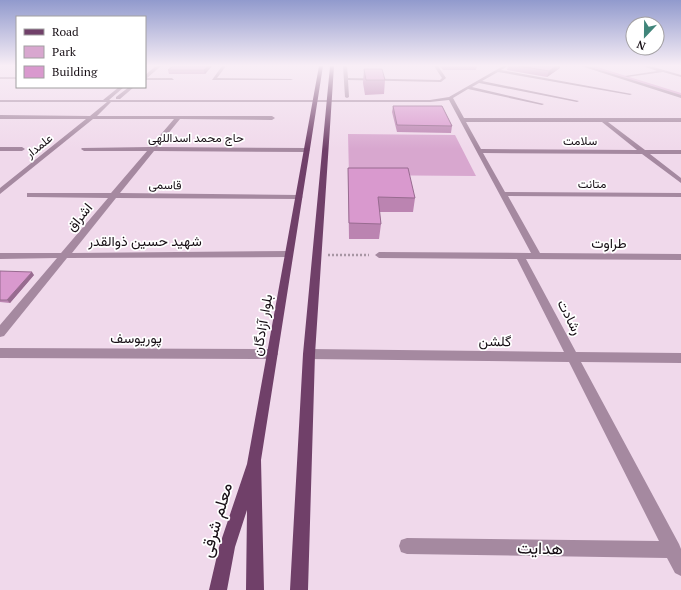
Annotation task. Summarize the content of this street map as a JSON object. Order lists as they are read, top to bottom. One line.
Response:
{"streets":{"main road":["بلوار آزادگان","معلم شرقی"],"street":["حاج محمد اسداللهی","سلامت","علمدار","متانت","قاسمی","اشراق","شهید حسین ذوالقدر","طراوت","رشادت","پوریوسف","گلشن","هدایت"]},"crossings":[["حاج محمد اسداللهی","اشراق"],["حاج محمد اسداللهی","بلوار آزادگان"],["قاسمی","اشراق"],["قاسمی","بلوار آزادگان"],["اشراق","شهید حسین ذوالقدر"],["شهید حسین ذوالقدر","بلوار آزادگان"],["رشادت","گلشن"],["رشادت","هدایت"],["بلوار آزادگان","پوریوسف"],["بلوار آزادگان","معلم شرقی"]],"legend":["Road","Park","Building"],"north":"bottom"}
